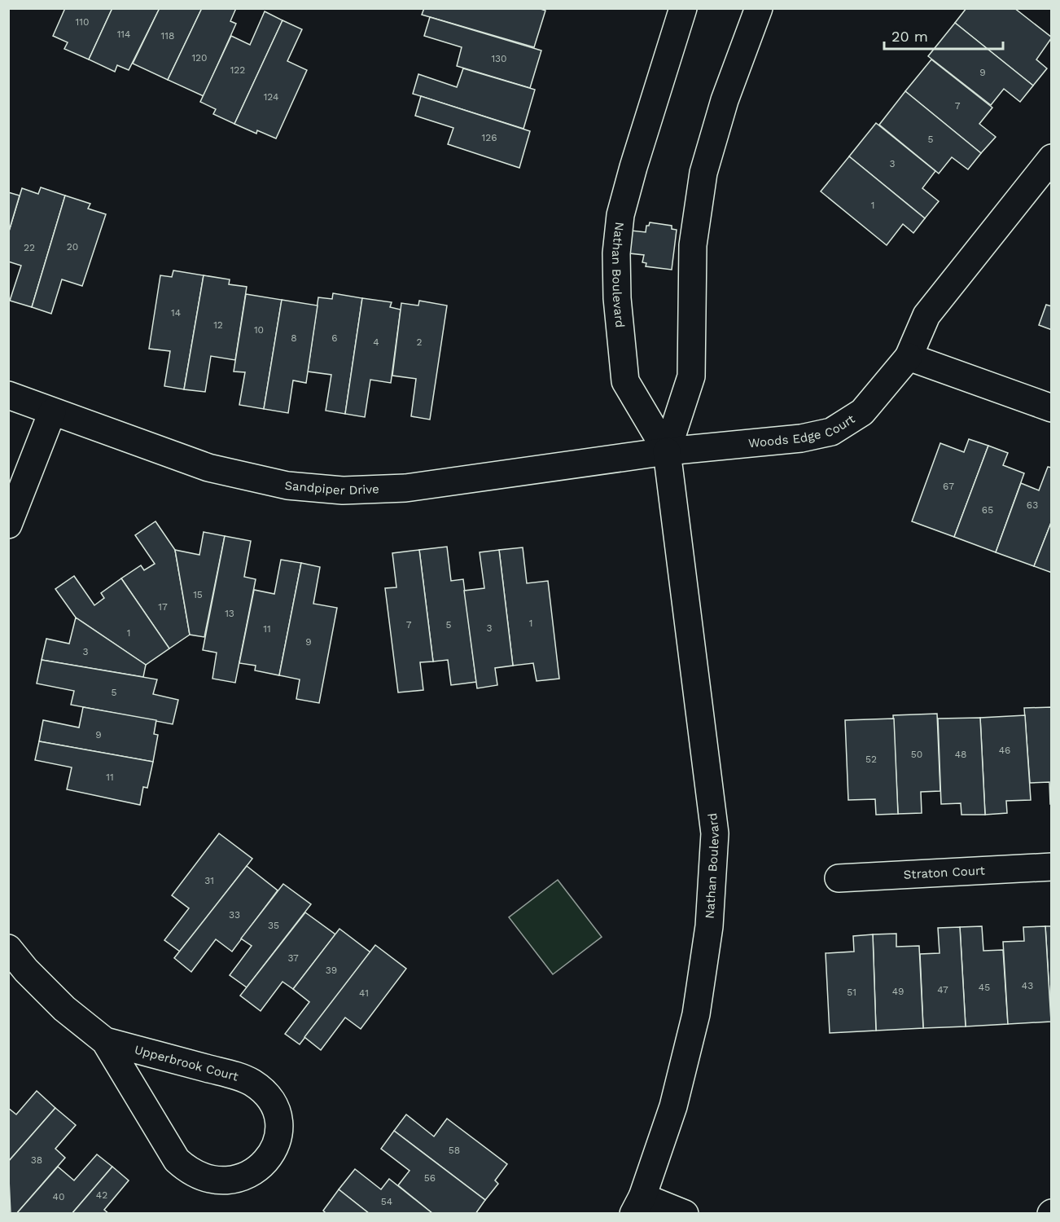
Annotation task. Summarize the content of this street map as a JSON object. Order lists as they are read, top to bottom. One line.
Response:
{"streets":{"street":["Nathan Boulevard","Woods Edge Court","Sandpiper Drive","Straton Court","Upperbrook Court"]},"crossings":[["Nathan Boulevard","Woods Edge Court"],["Nathan Boulevard","Sandpiper Drive"],["Woods Edge Court","Sandpiper Drive"]],"house_numbers":["110","114","118","120","130","122","9","124","7","126","5","3","1","20","22","14","12","10","8","6","4","2","67","63","65","15","17","13","1","7","5","3","11","1","9","3","5","9","46","50","48","52","11","31","33","35","37","39","43","45","47","49","51","41","58","38","56","42","40","54"],"scale_bar":"20 m"}
